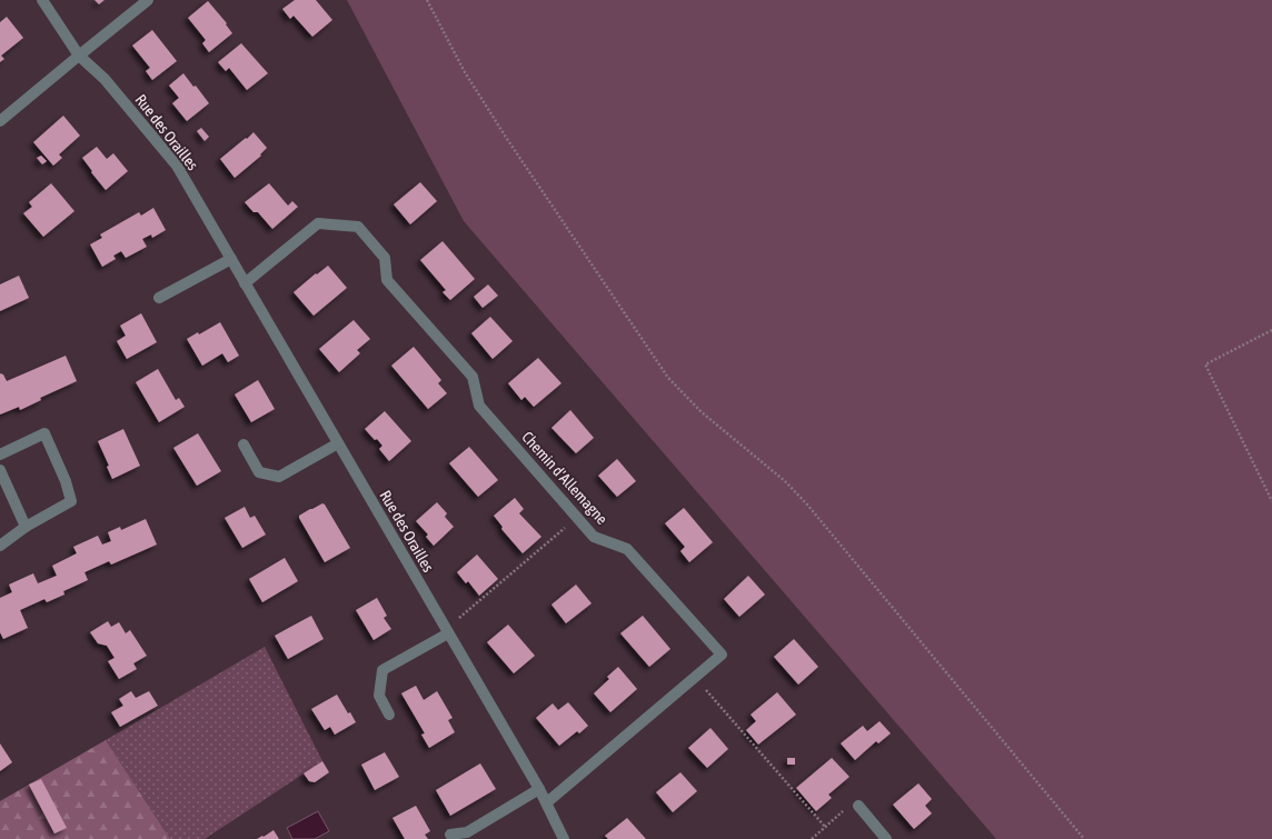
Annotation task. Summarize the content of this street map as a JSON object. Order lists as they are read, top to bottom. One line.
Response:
{"streets":{"street":["Rue des Orailles","Chemin d'Allemagne"]},"crossings":[["Rue des Orailles","Chemin d'Allemagne"]]}
